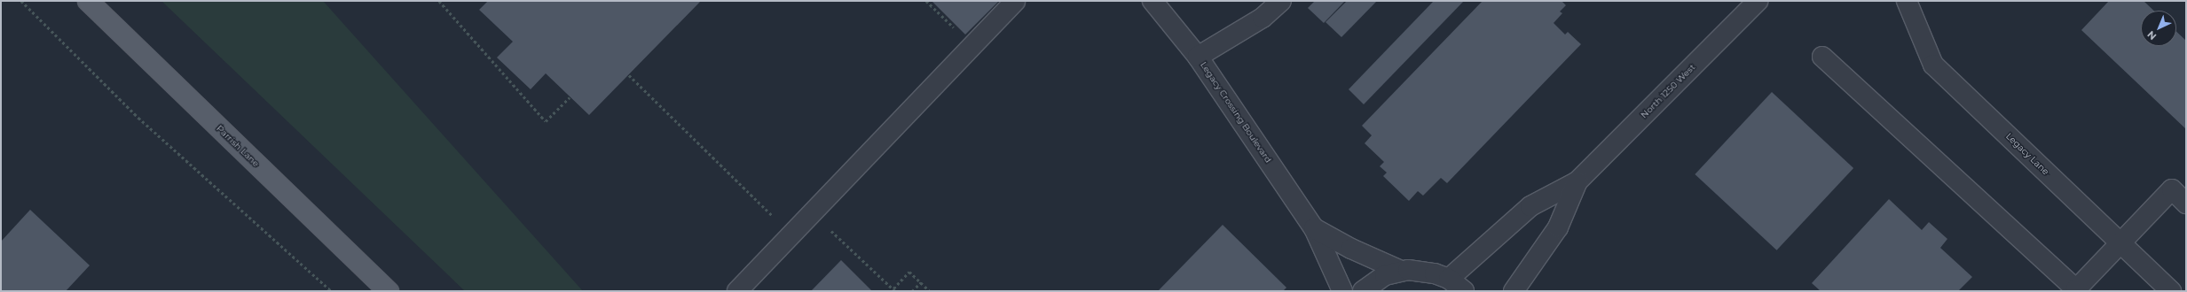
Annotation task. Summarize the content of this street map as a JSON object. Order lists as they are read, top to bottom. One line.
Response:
{"streets":{"main road":["Parrish Lane"],"street":["North 1250 West","Legacy Crossing Boulevard","Legacy Lane"]},"north":"bottom left"}
